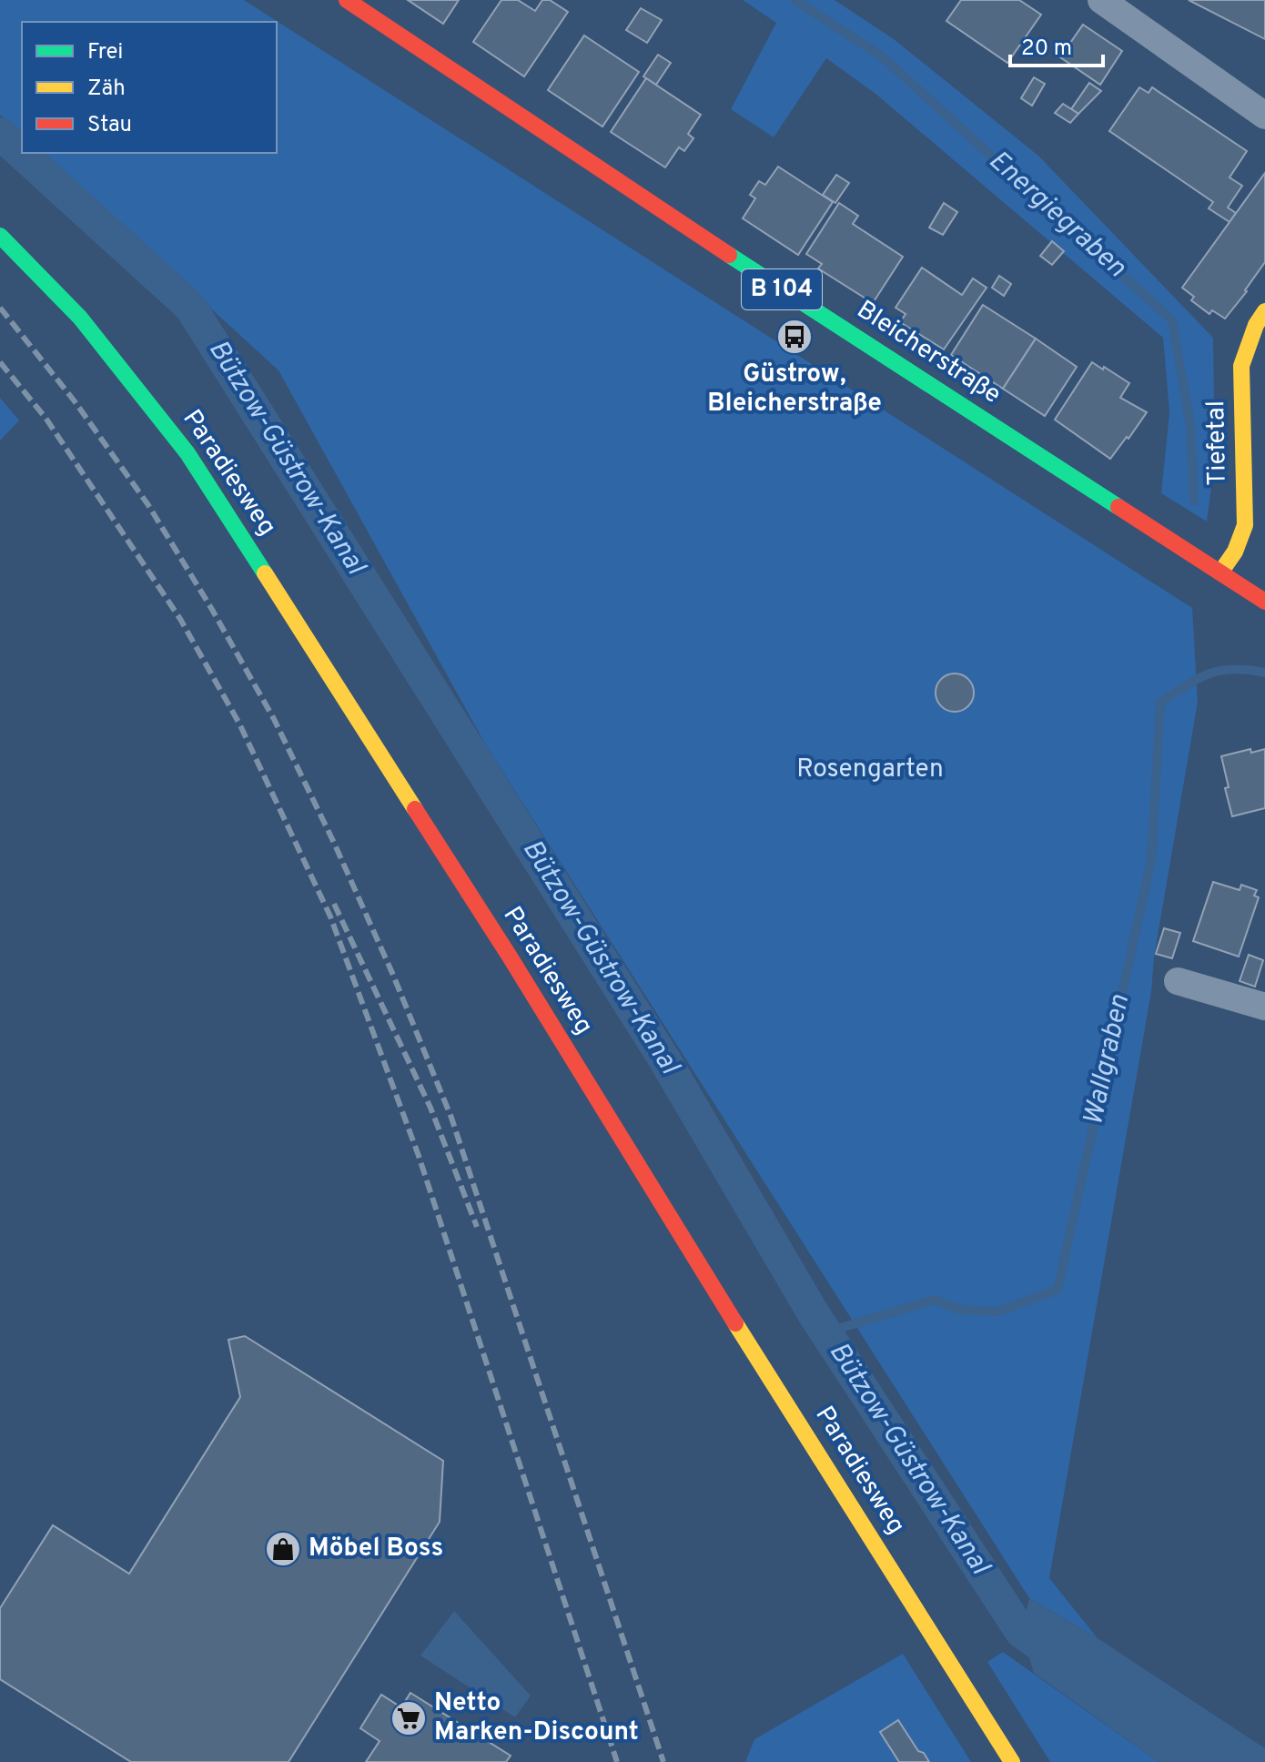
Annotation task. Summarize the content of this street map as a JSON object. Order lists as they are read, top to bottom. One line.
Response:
{"streets":{"street":["B 104","Bleicherstraße","Tiefetal","Paradiesweg"]},"crossings":[["Bleicherstraße","Tiefetal"]],"water":["Energiegraben","Bützow-Güstrow-Kanal","Wallgraben"],"parks":["Rosengarten"],"places":{"bus stop":["Güstrow, Bleicherstraße"],"shop":["Möbel Boss"],"supermarket":["Netto Marken-Discount"]},"legend":["Frei","Zäh","Stau"],"scale_bar":"20 m"}
